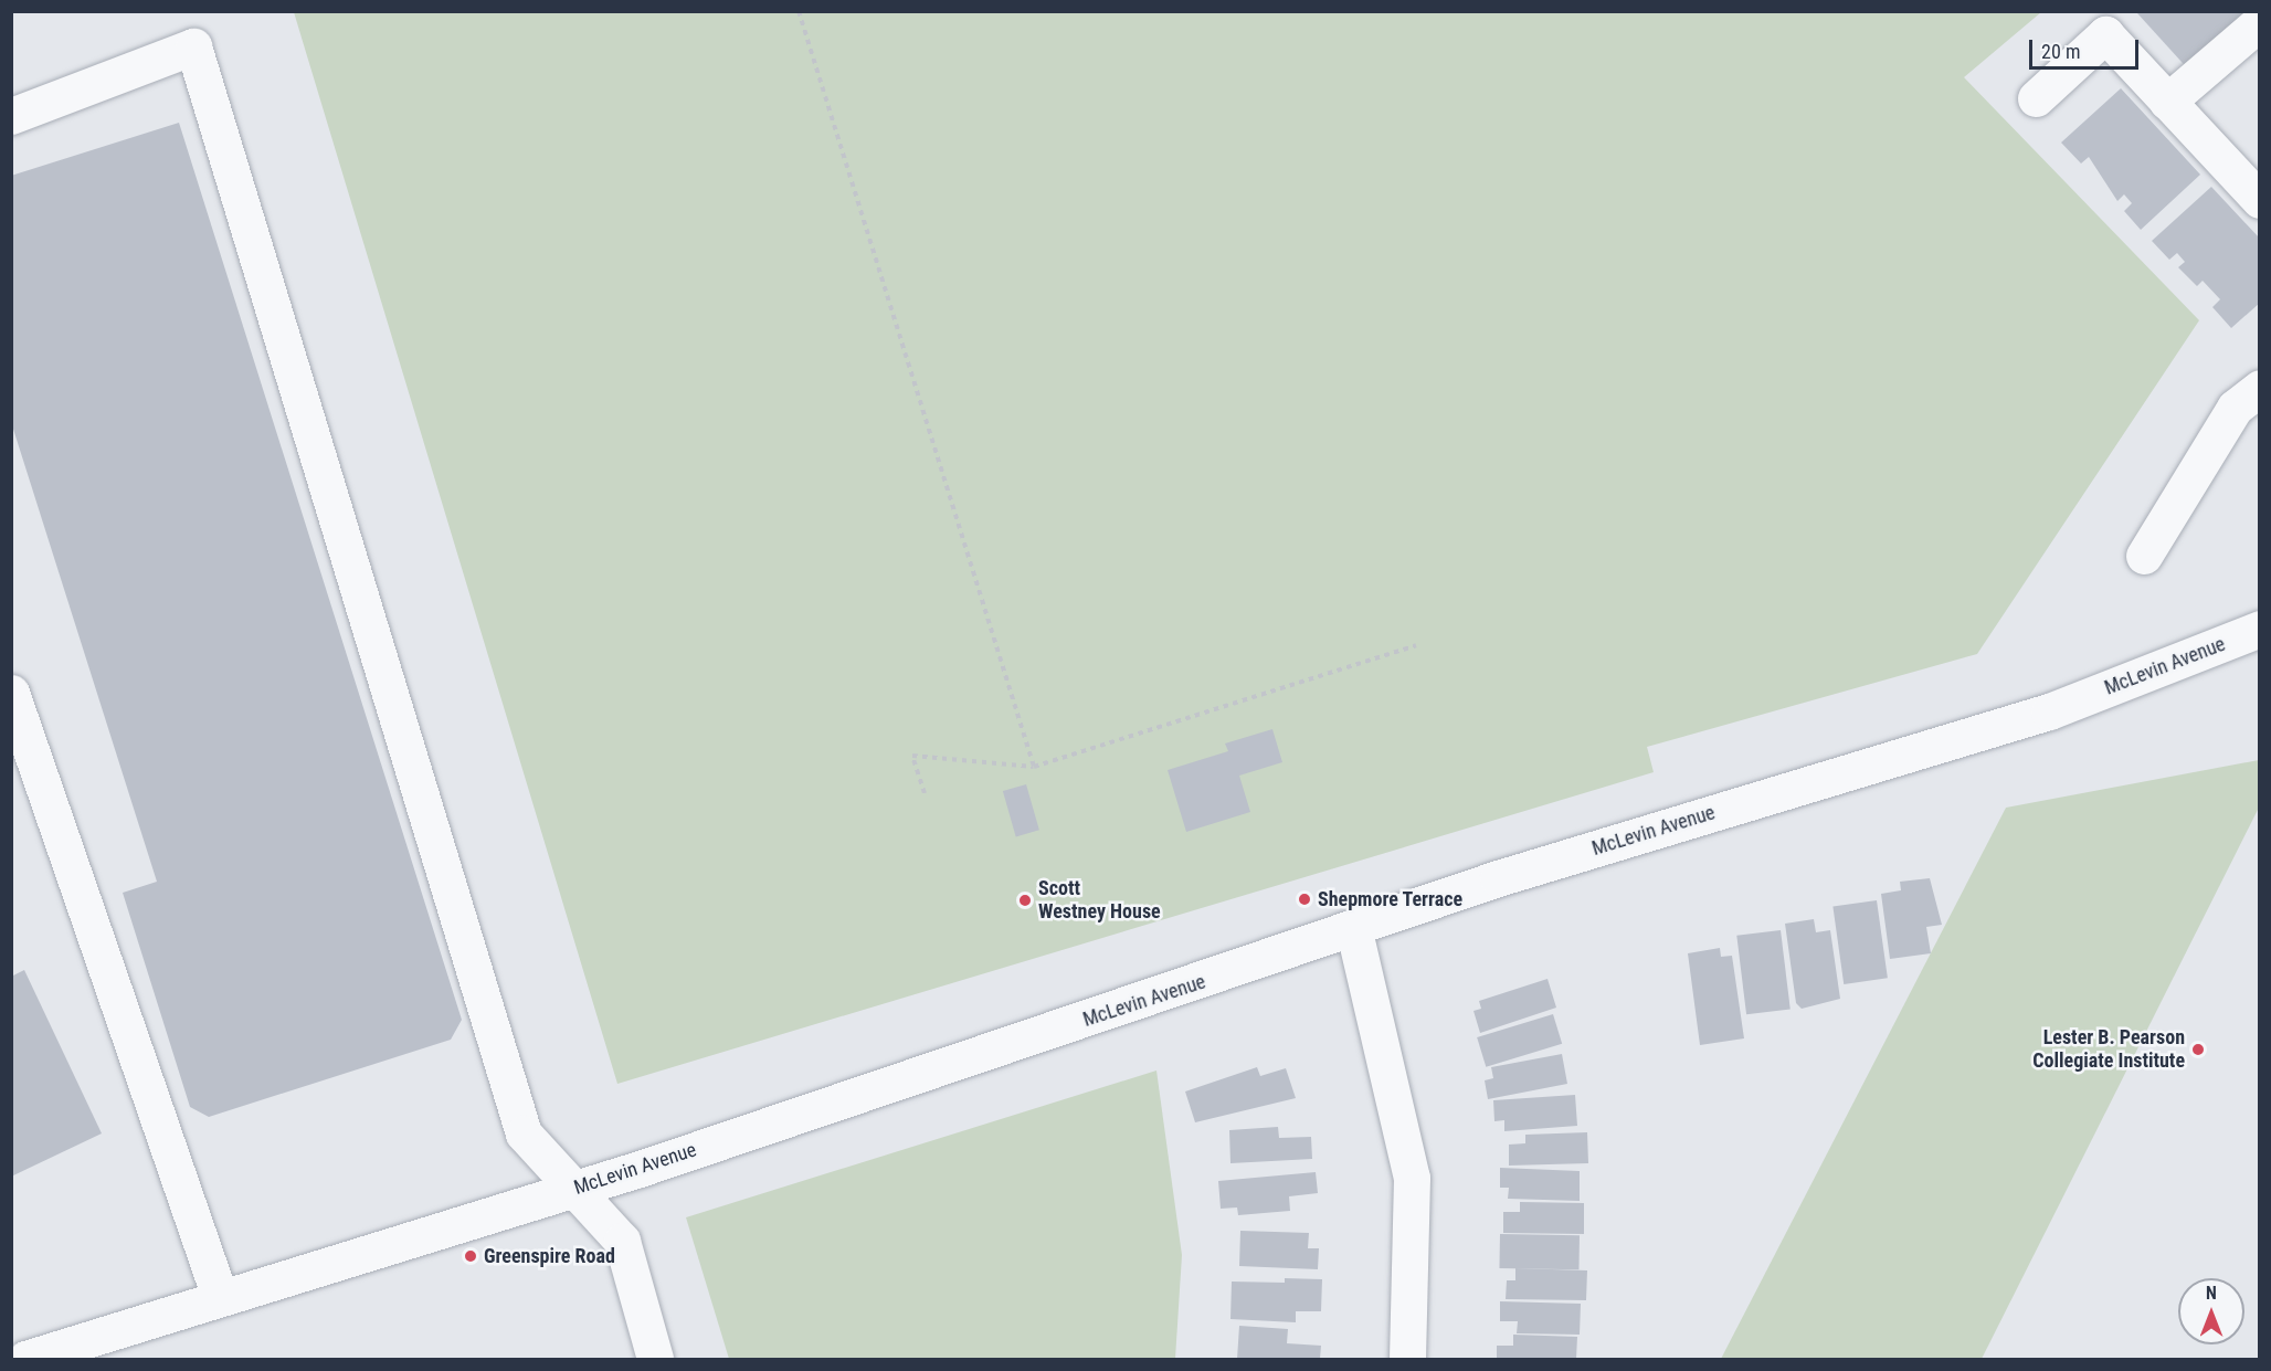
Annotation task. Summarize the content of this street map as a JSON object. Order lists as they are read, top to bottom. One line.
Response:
{"streets":{"street":["McLevin Avenue"]},"places":["Shepmore Terrace","Scott Westney House","Lester B. Pearson Collegiate Institute","Greenspire Road"],"scale_bar":"20 m","north":"top"}
